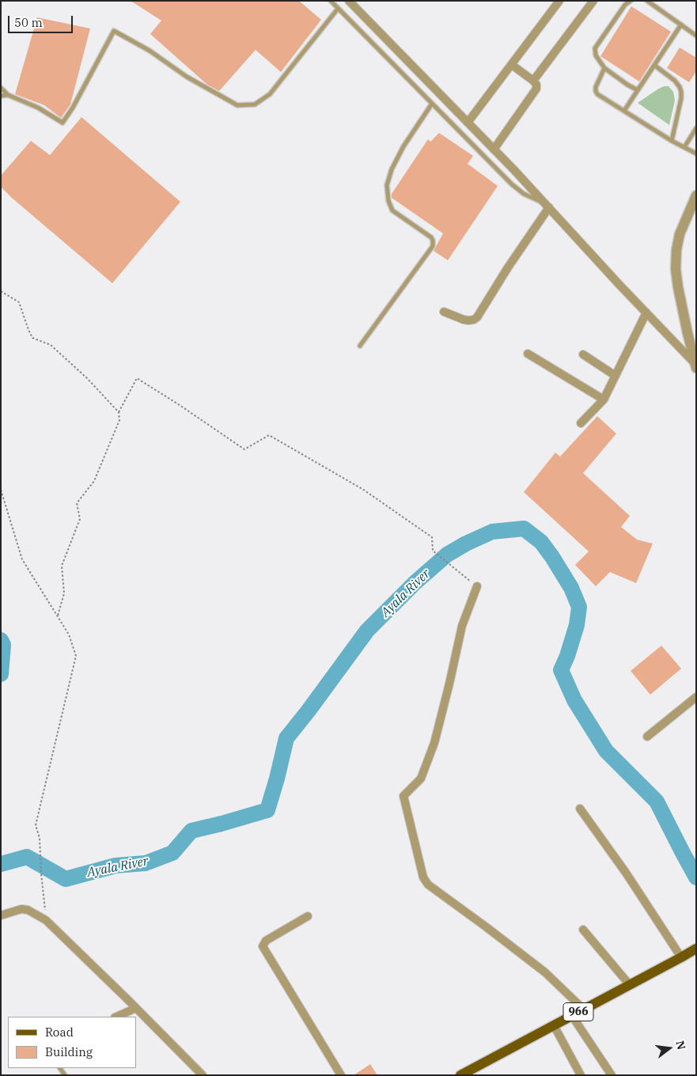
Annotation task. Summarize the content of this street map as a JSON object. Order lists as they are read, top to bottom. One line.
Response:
{"streets":{"main road":["966"]},"water":["Ayala River"],"legend":["Road","Building"],"scale_bar":"50 m","north":"right"}
